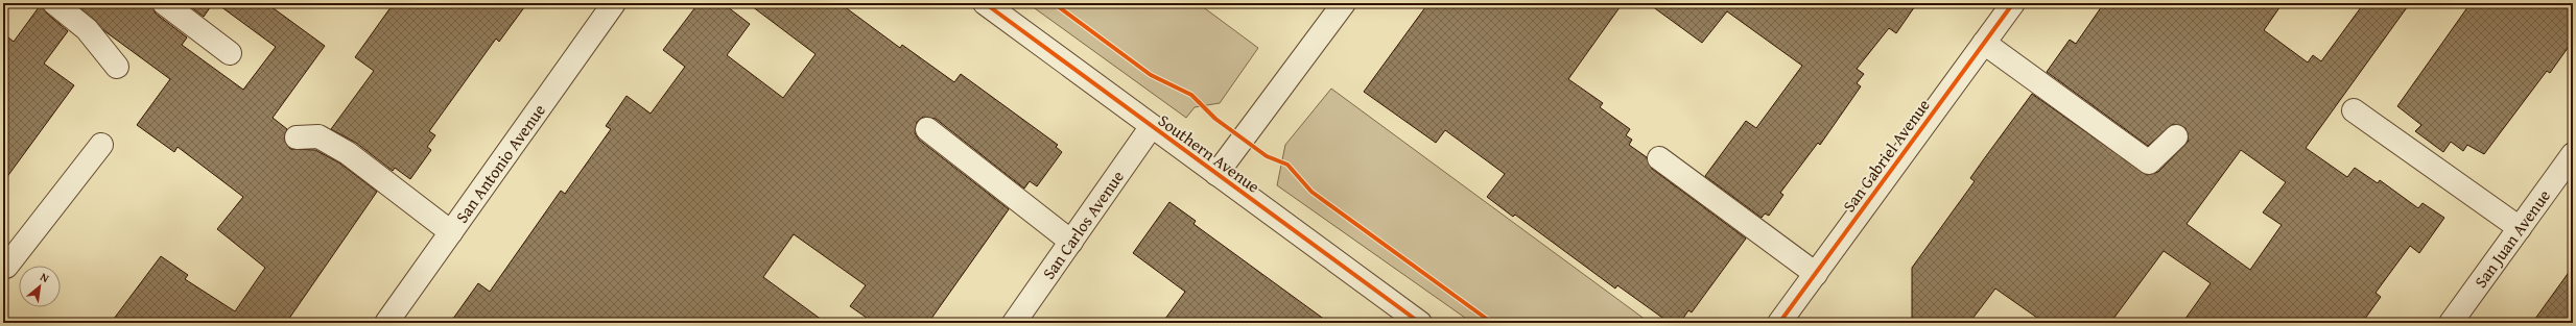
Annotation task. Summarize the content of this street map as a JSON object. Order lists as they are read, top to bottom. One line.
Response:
{"streets":{"street":["Southern Avenue","San Gabriel Avenue","San Antonio Avenue","San Carlos Avenue","San Juan Avenue"]},"crossings":[["Southern Avenue","San Carlos Avenue"]],"north":"top right"}
